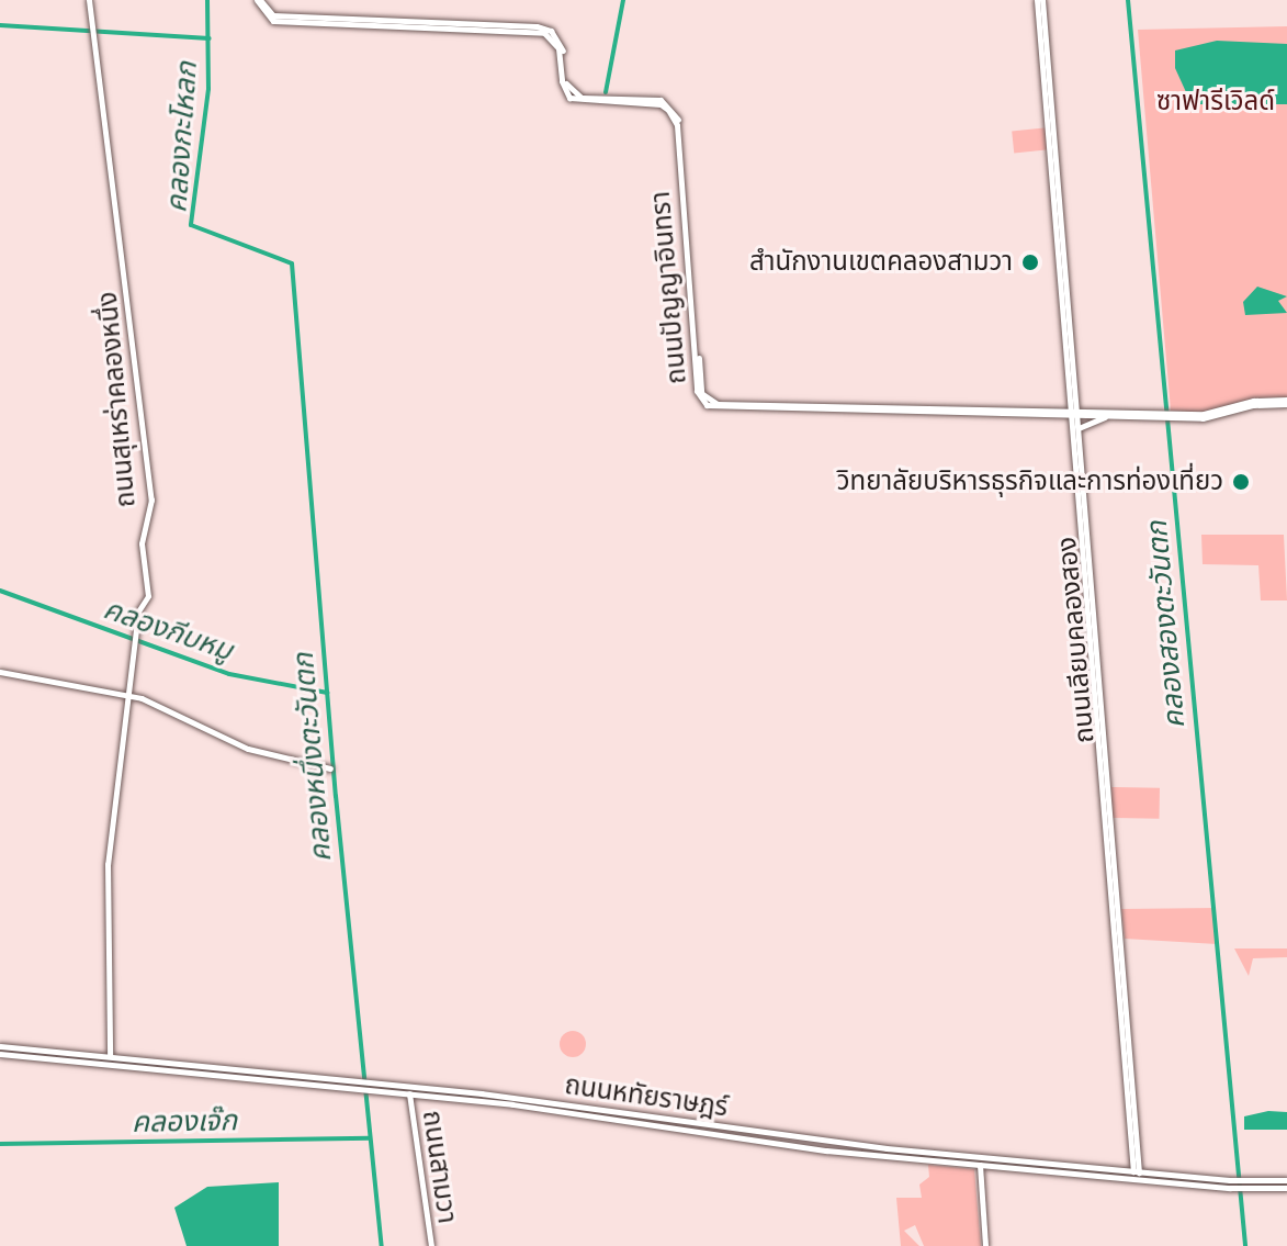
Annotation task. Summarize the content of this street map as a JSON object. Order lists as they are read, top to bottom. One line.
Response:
{"streets":{"main road":["ถนนปัญญาอินทรา","ถนนสุเหร่าคลองหนึ่ง","ถนนเลียบคลองสอง","ถนนหทัยราษฎร์","ถนนสามวา"]},"crossings":[["ถนนปัญญาอินทรา","ถนนเลียบคลองสอง"],["ถนนสุเหร่าคลองหนึ่ง","ถนนหทัยราษฎร์"],["ถนนเลียบคลองสอง","ถนนหทัยราษฎร์"],["ถนนหทัยราษฎร์","ถนนสามวา"]],"water":["คลองกะโหลก","คลองสองตะวันตก","คลองกีบหมู","คลองหนึ่งตะวันตก","คลองเจ๊ก"],"parks":["ซาฟารีเวิลด์"],"places":["สำนักงานเขตคลองสามวา","วิทยาลัยบริหารธุรกิจและการท่องเที่ยว"]}
